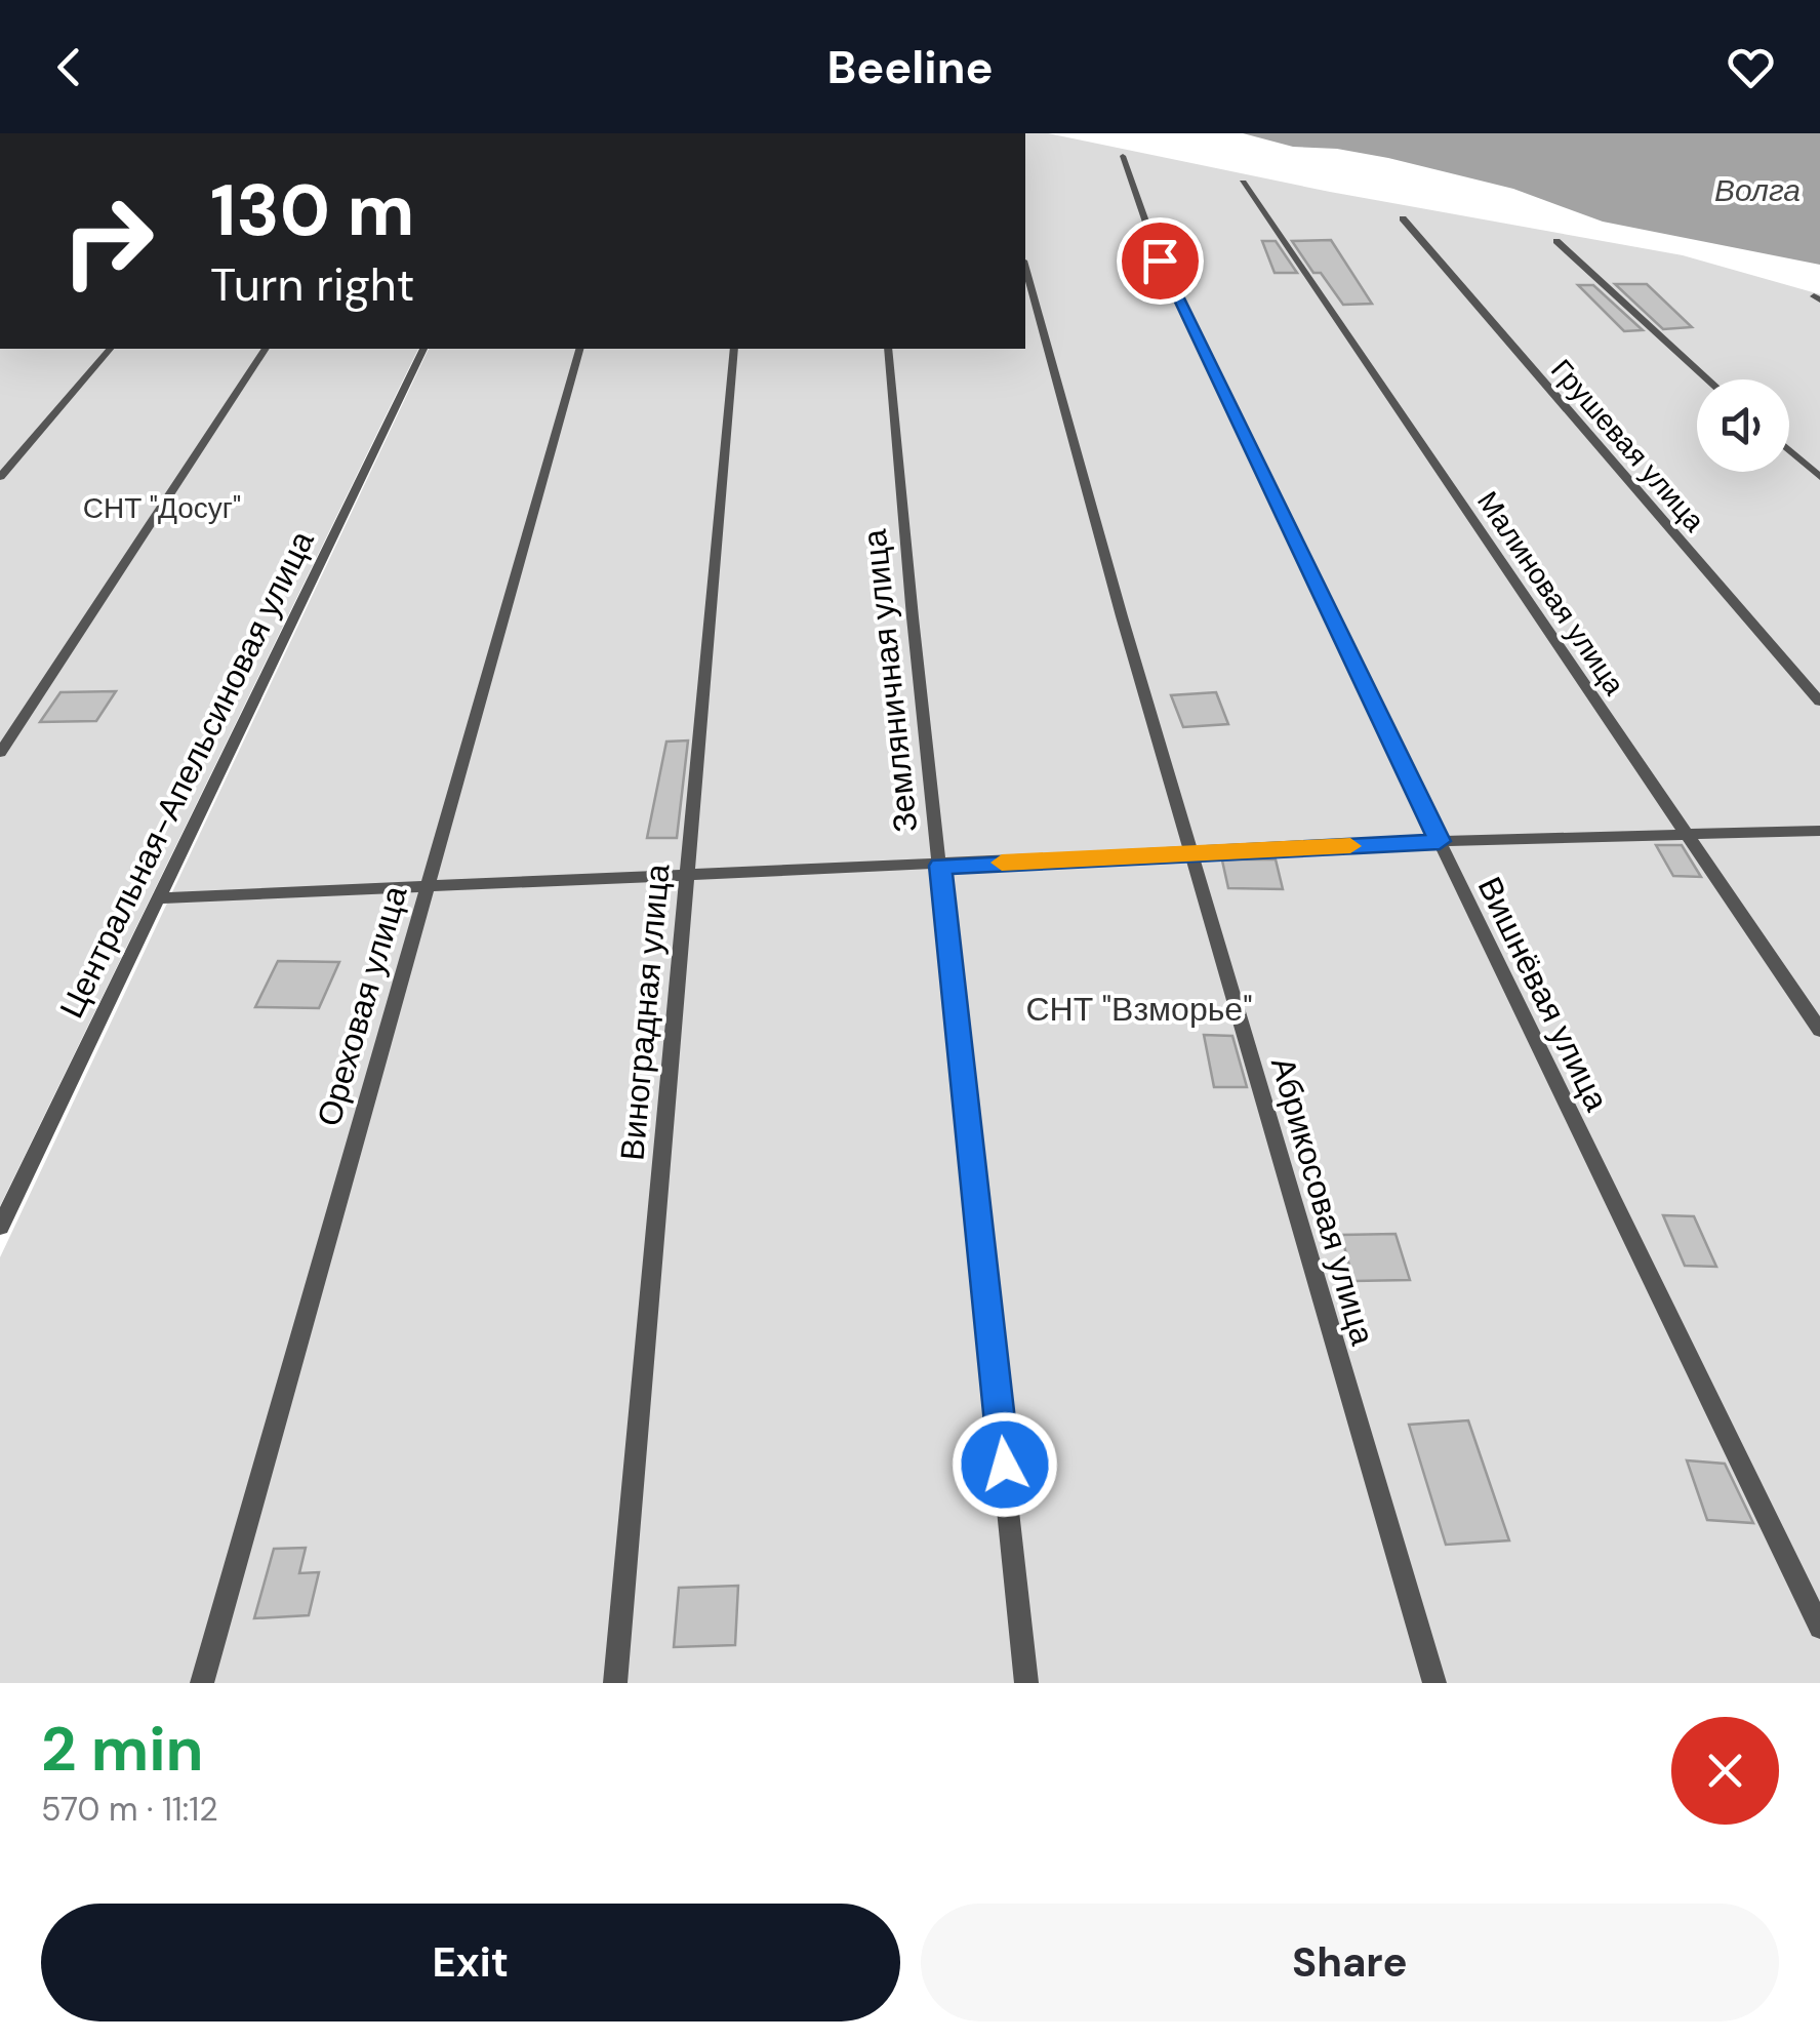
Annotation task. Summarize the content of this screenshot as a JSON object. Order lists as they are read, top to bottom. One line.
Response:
{"streets":{"lane":["Грушевая улица","Малиновая улица","Земляничная улица","Центральная-Апельсиновая улица","Вишнёвая улица","Ореховая улица","Виноградная улица","Абрикосовая улица"]},"water":["Волга"],"parks":["СНТ \"Досуг\"","СНТ \"Взморье\""],"page":{"header":"Beeline","turn":["130 m","Turn right"],"heading":["2 min","570 m · 11:12"],"buttons":["Exit","Share"]}}
